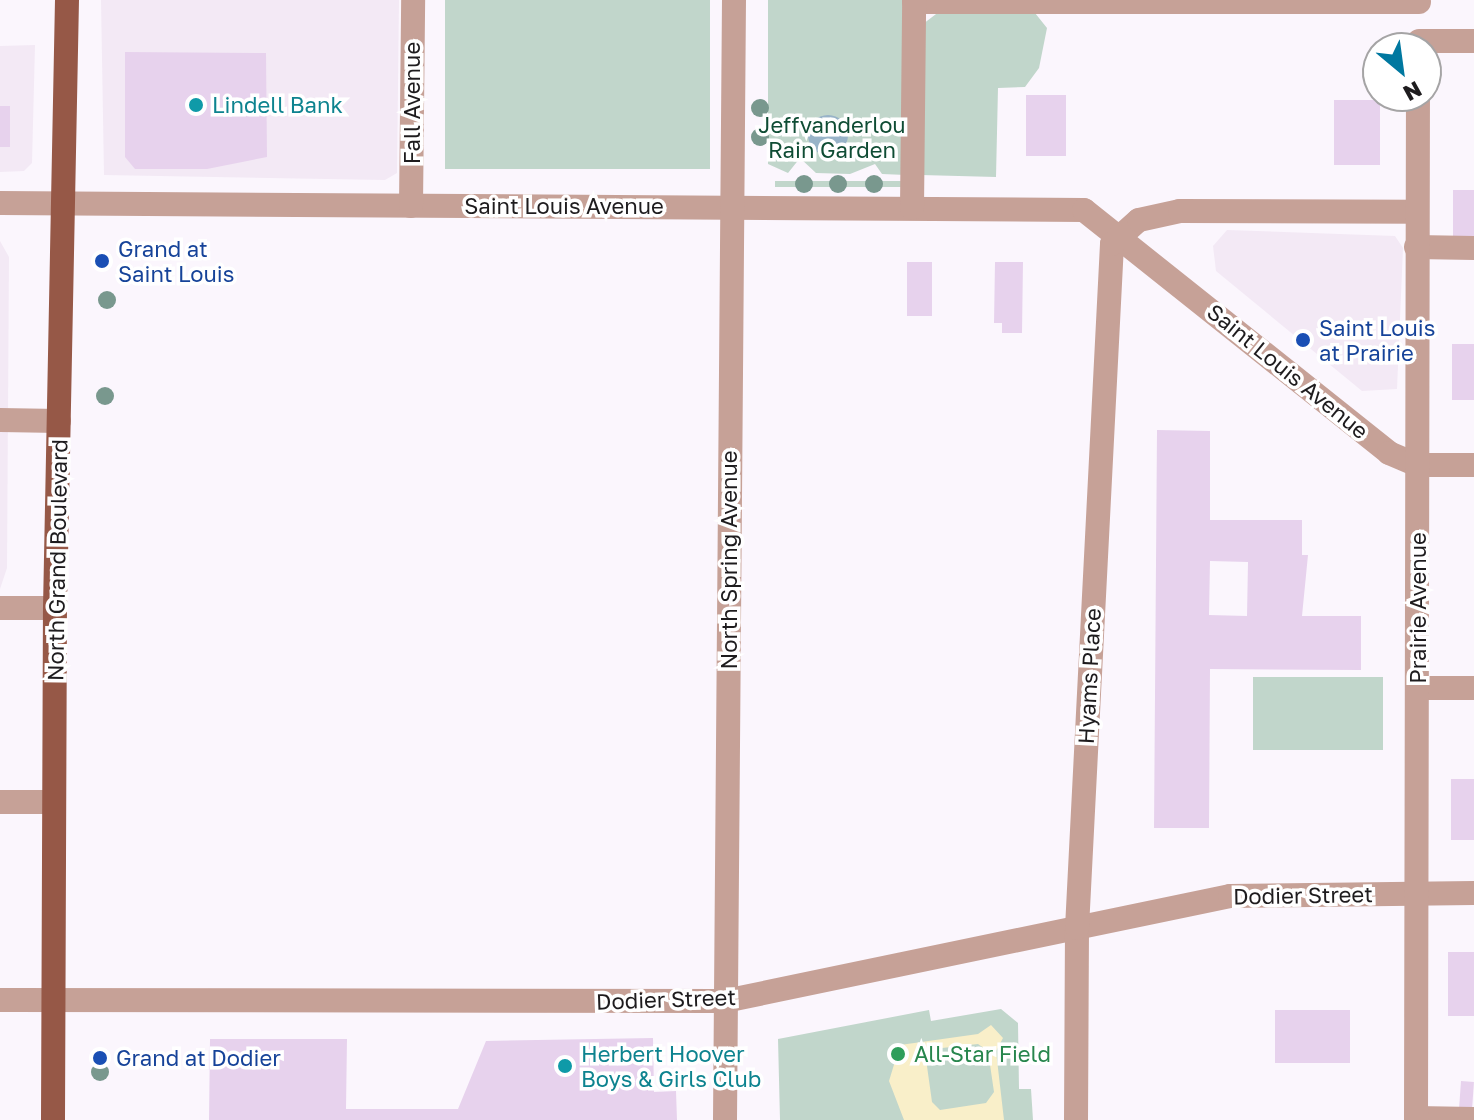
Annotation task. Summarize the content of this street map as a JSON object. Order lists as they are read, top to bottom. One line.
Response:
{"streets":{"main road":["North Grand Boulevard"],"street":["Fall Avenue","Saint Louis Avenue","North Spring Avenue","Prairie Avenue","Hyams Place","Dodier Street"]},"crossings":[["Fall Avenue","Saint Louis Avenue"],["Saint Louis Avenue","North Grand Boulevard"],["Saint Louis Avenue","North Spring Avenue"],["Saint Louis Avenue","Prairie Avenue"],["Saint Louis Avenue","Hyams Place"],["North Grand Boulevard","Dodier Street"],["North Spring Avenue","Dodier Street"],["Prairie Avenue","Dodier Street"],["Hyams Place","Dodier Street"]],"parks":["Jeffvanderlou Rain Garden"],"places":["Lindell Bank","Grand at Saint Louis","Saint Louis at Prairie","All-Star Field","Grand at Dodier","Herbert Hoover Boys & Girls Club"],"north":"bottom right"}
